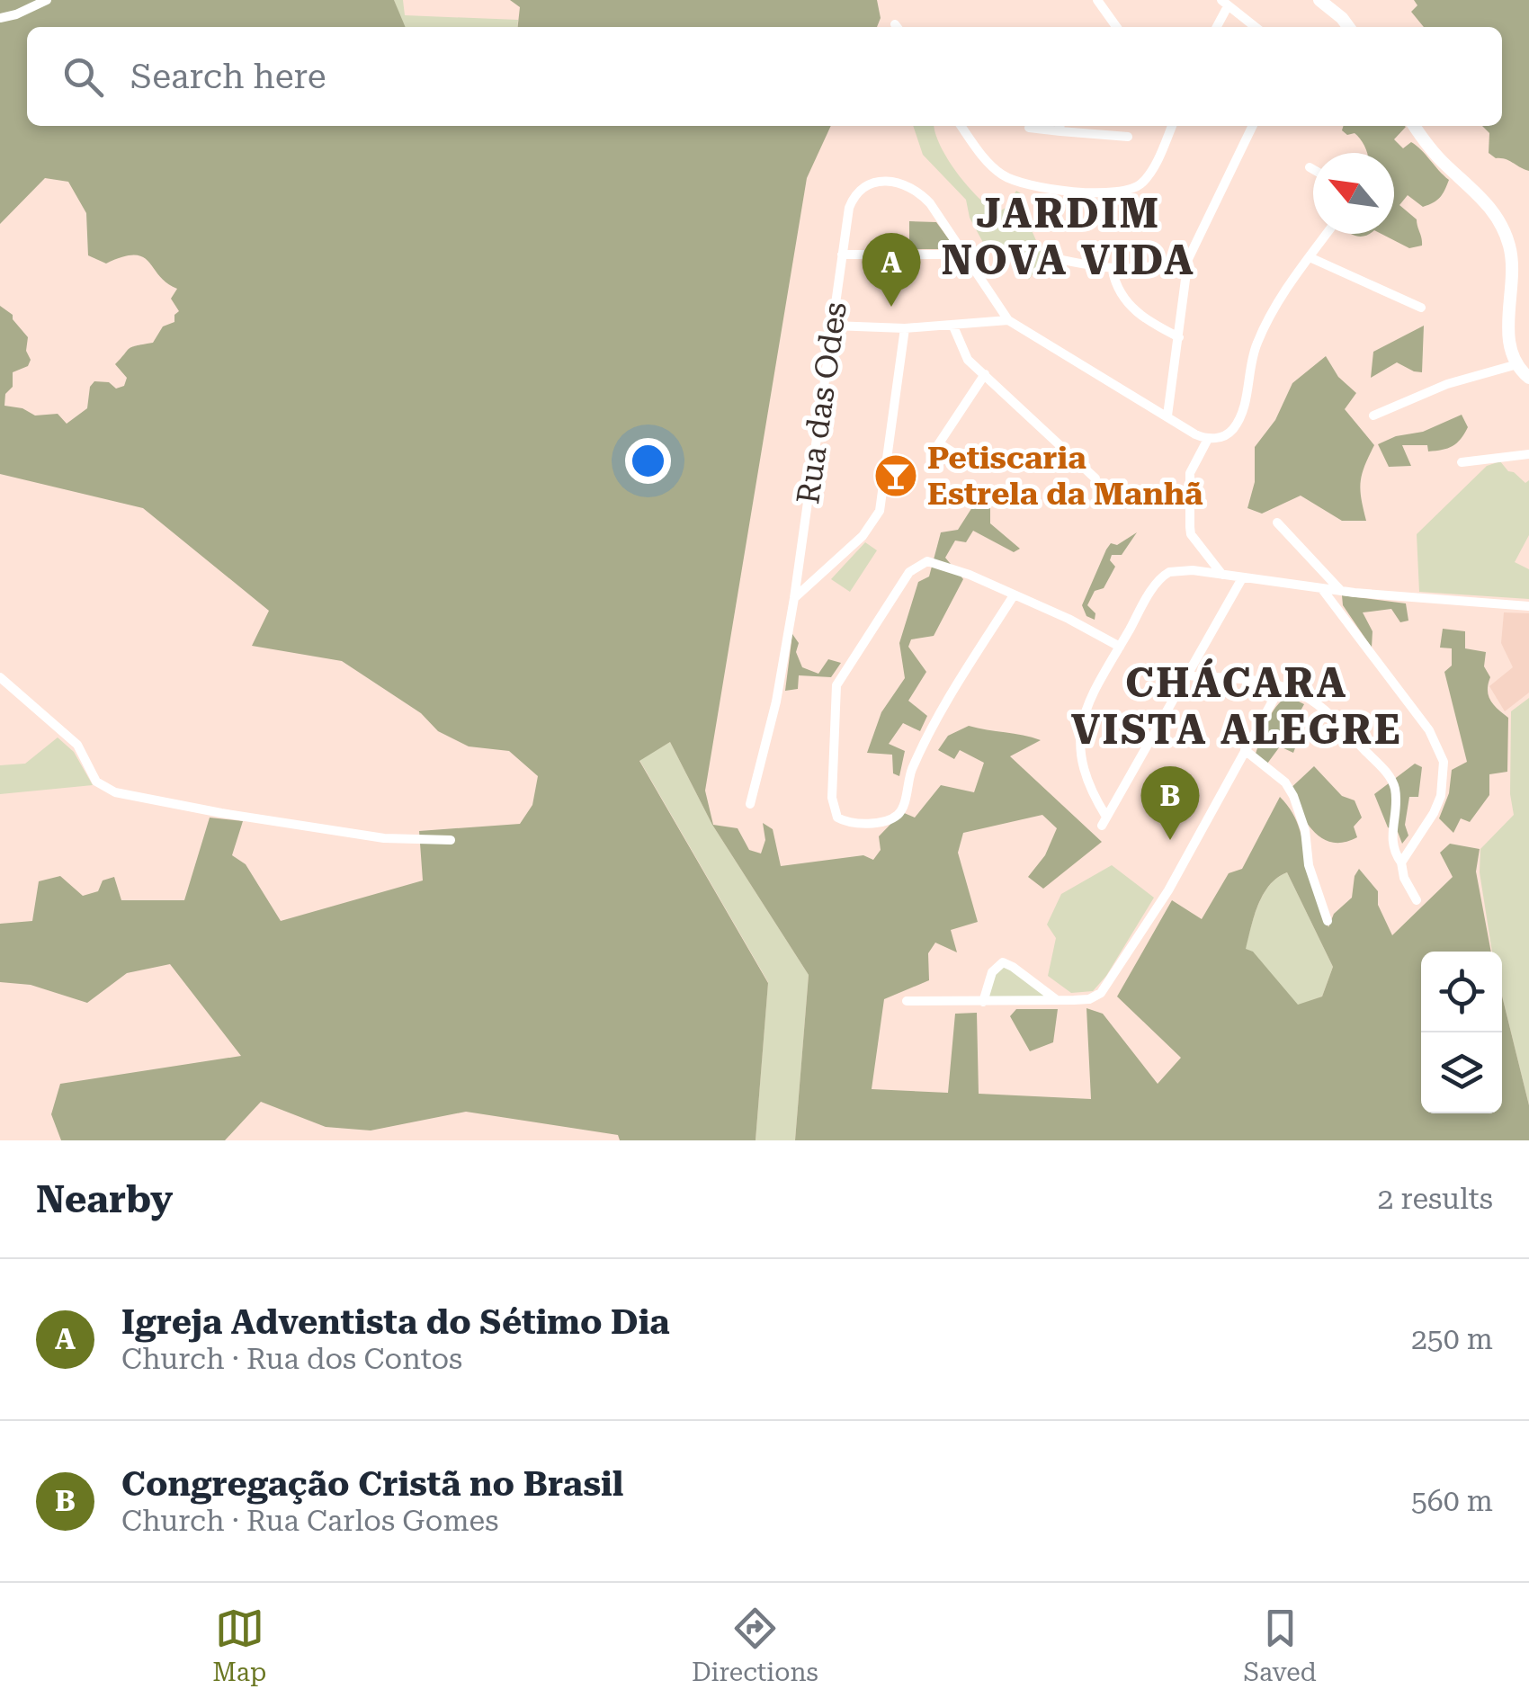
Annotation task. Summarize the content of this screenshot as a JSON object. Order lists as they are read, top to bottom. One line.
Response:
{"streets":{"street":["Rua das Odes"]},"districts":["JARDIM NOVA VIDA","CHÁCARA VISTA ALEGRE"],"places":{"bar":["Petiscaria Estrela da Manhã"]},"north":"top left","page":{"search":"Search here","pins":["A","B"],"heading":["Nearby","2 results"],"list":[{"mark":"A","name":"Igreja Adventista do Sétimo Dia","note":"Church · Rua dos Contos","value":"250 m"},{"mark":"B","name":"Congregação Cristã no Brasil","note":"Church · Rua Carlos Gomes","value":"560 m"}],"nav":["Map","Directions","Saved"]}}
